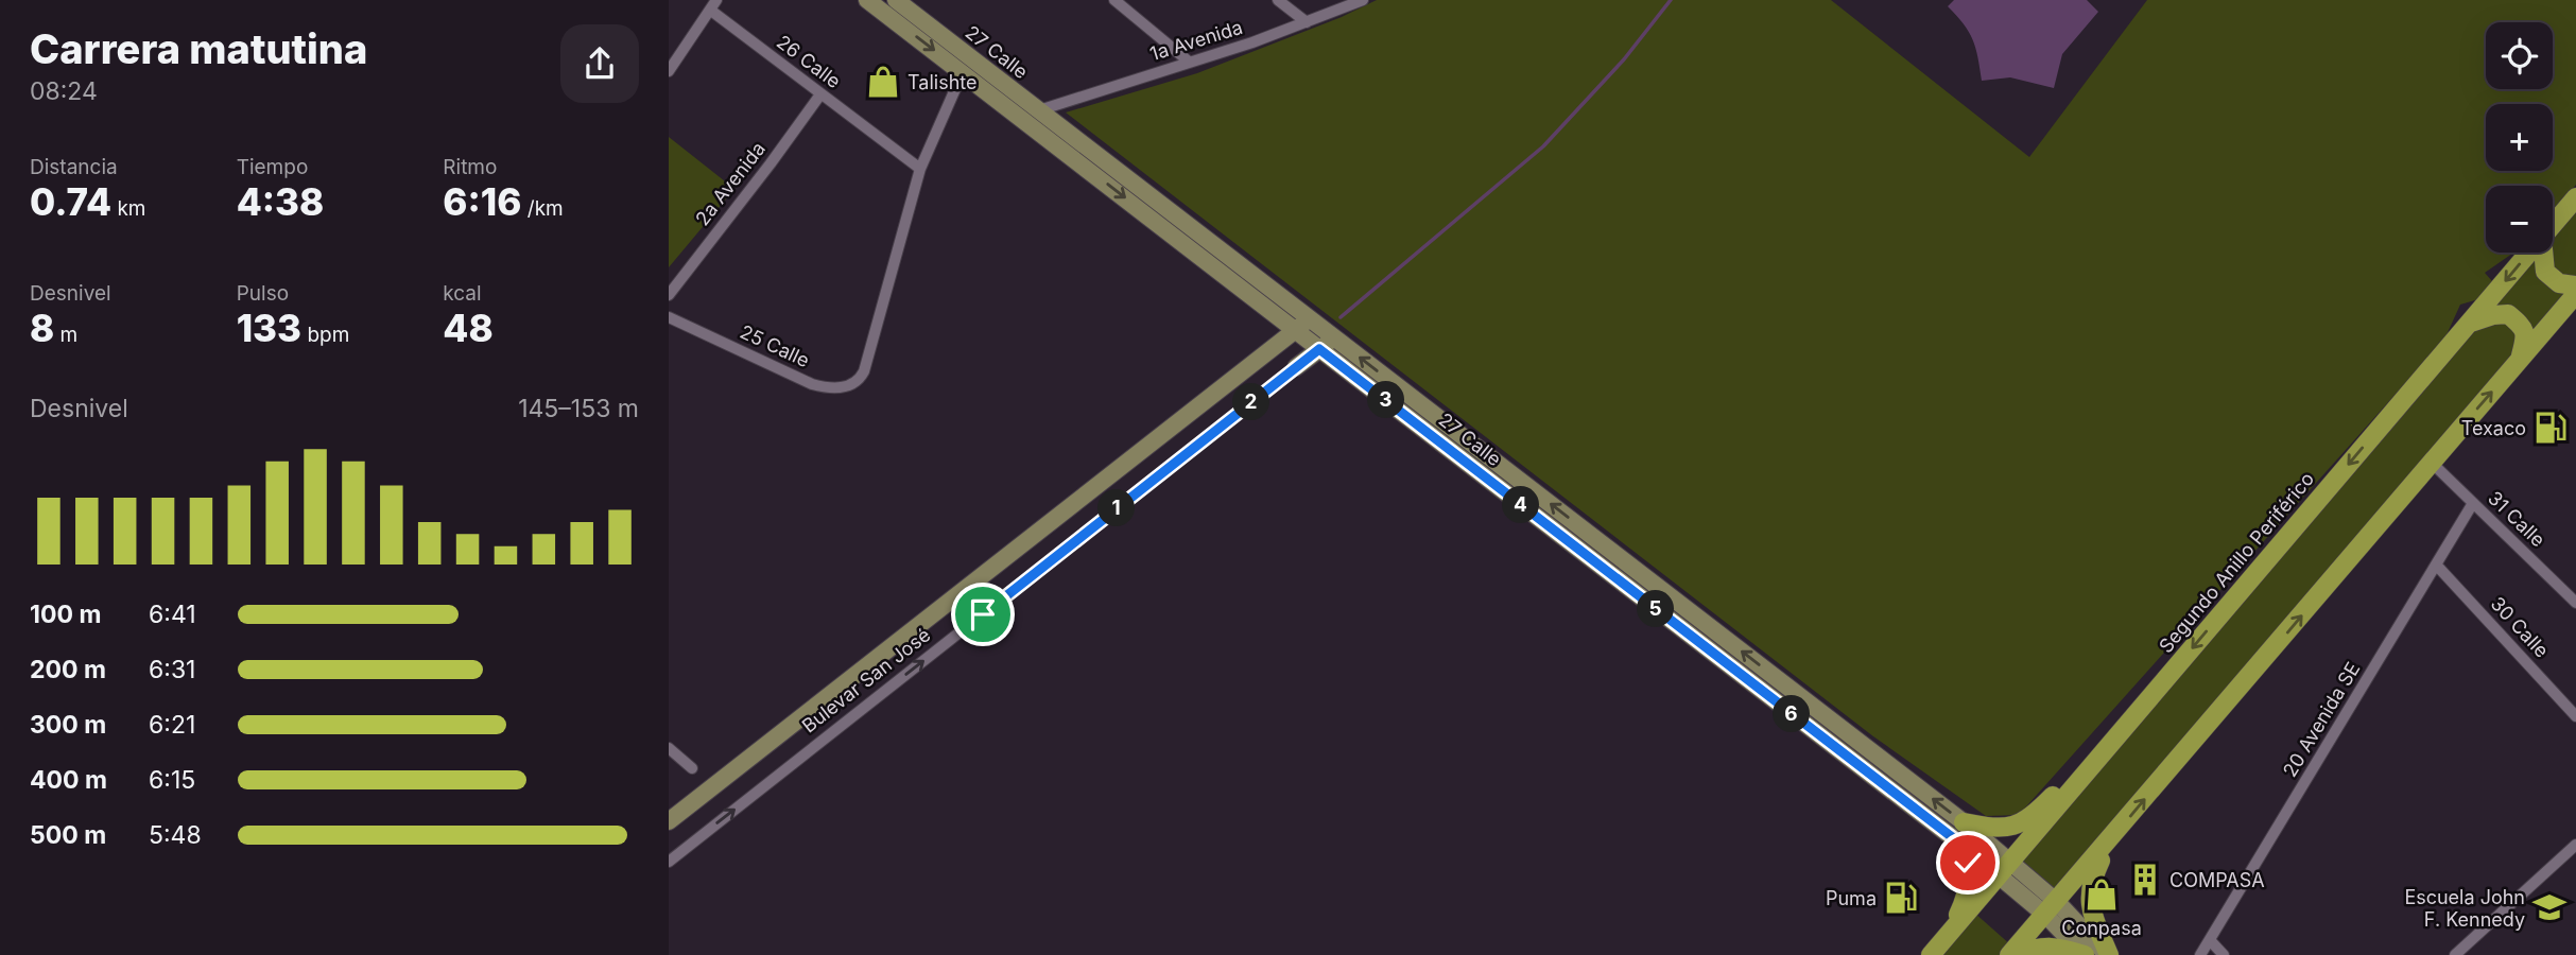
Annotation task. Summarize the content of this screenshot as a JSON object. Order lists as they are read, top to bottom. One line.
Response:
{"streets":{"main road":["27 Calle","Segundo Anillo Periférico","Bulevar San José"],"street":["1a Avenida","26 Calle","2a Avenida","25 Calle","31 Calle","30 Calle","20 Avenida SE"]},"crossings":[["1a Avenida","27 Calle"],["27 Calle","Segundo Anillo Periférico"],["27 Calle","Bulevar San José"],["26 Calle","2a Avenida"],["26 Calle","25 Calle"],["31 Calle","20 Avenida SE"],["30 Calle","20 Avenida SE"]],"places":{"shop":["Talishte","Conpasa"],"fuel station":["Texaco","Puma"],"building":["COMPASA"],"school or university":["Escuela John F. Kennedy"]},"page":{"heading":["Carrera matutina","08:24"],"map_buttons":["+","−"],"stats":[["Distancia","0.74 km"],["Tiempo","4:38"],["Ritmo","6:16 /km"],["Desnivel","8 m"],["Pulso","133 bpm"],["kcal","48"]],"chart":["Desnivel","145–153 m"],"pins":["3","2","4","1","5","6"],"list":[{"name":"100 m","note":"6:41"},{"name":"200 m","note":"6:31"},{"name":"300 m","note":"6:21"},{"name":"400 m","note":"6:15"},{"name":"500 m","note":"5:48"}]}}
